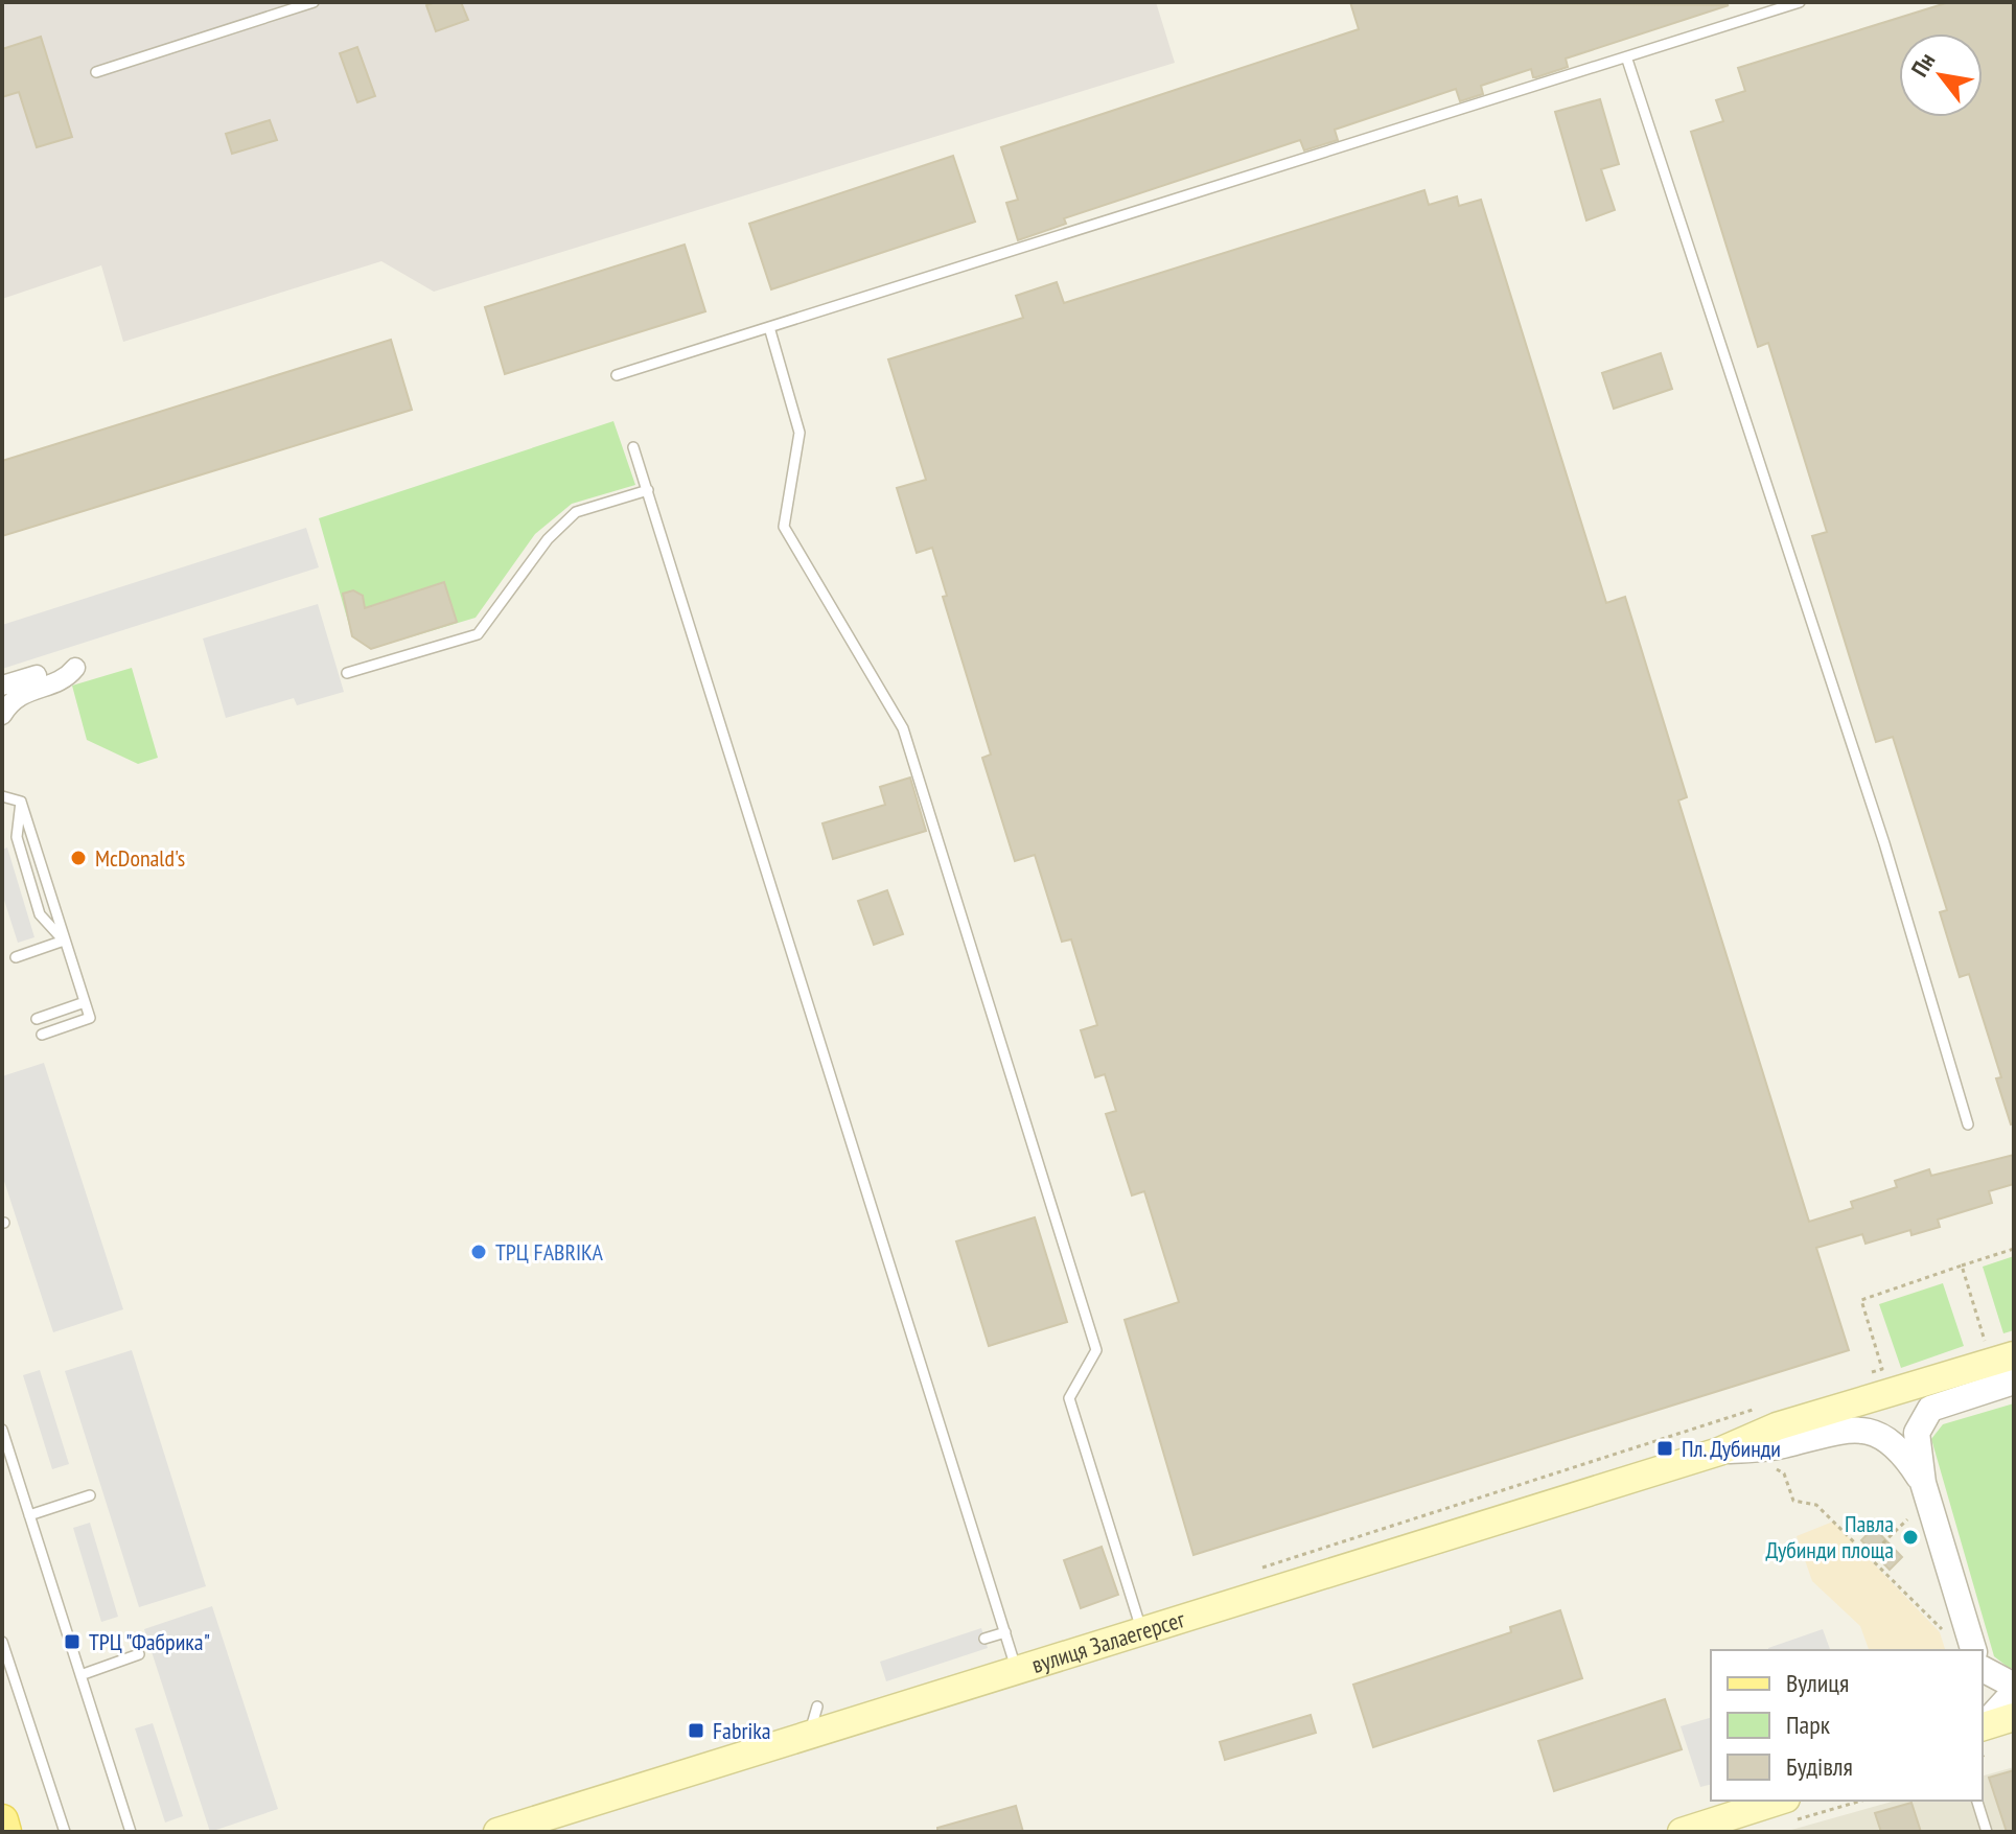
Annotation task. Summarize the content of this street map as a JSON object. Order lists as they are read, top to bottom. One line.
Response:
{"streets":{"main road":["вулиця Залаегерсег"]},"places":{"other":["McDonald's","ТРЦ FABRIKA","Павла Дубинди площа"],"transit":["Пл. Дубинди","ТРЦ \"Фабрика\"","Fabrika"]},"legend":["Вулиця","Парк","Будівля"],"north":"top left"}
